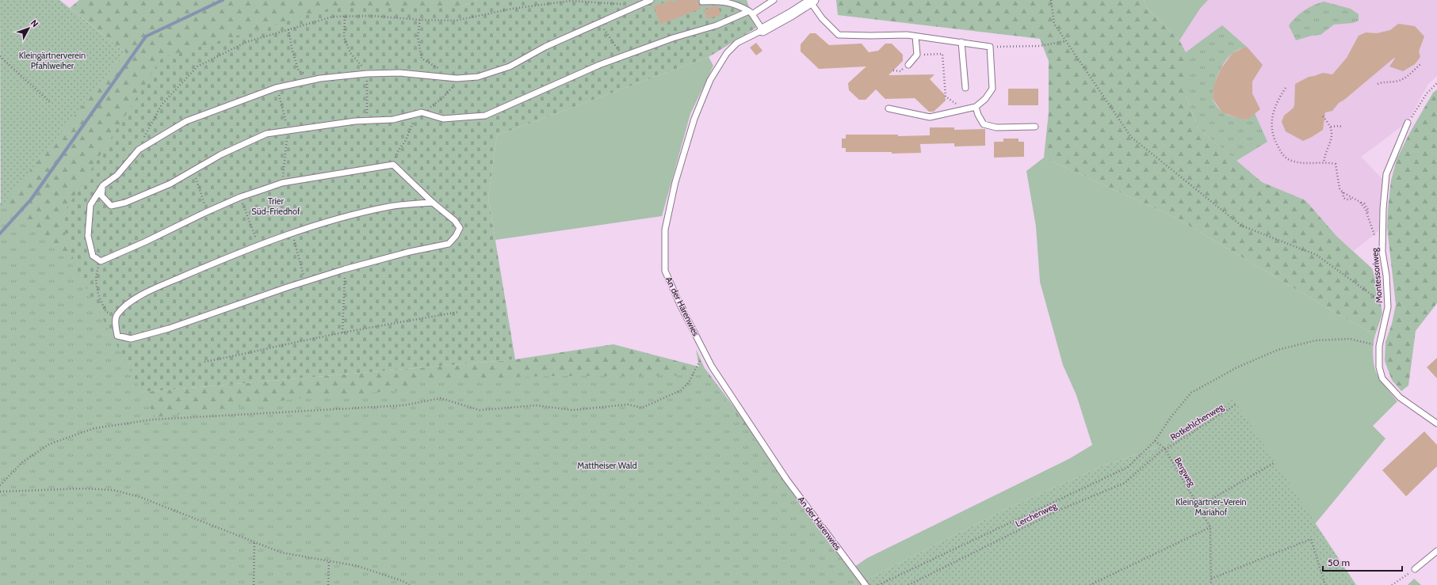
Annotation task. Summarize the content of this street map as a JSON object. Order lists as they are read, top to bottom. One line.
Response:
{"streets":{"street":["An der Härenwies"],"lane":["Montessoriweg"],"path":["Rotkehlchenweg","Bergweg","Lerchenweg"]},"crossings":[["Rotkehlchenweg","Bergweg"],["Rotkehlchenweg","Lerchenweg"],["Bergweg","Lerchenweg"]],"parks":["Kleingärtnerverein Pfahlweiher","Trier Süd-Friedhof","Mattheiser Wald","Kleingärtner-Verein Mariahof"],"scale_bar":"50 m","north":"top right"}
